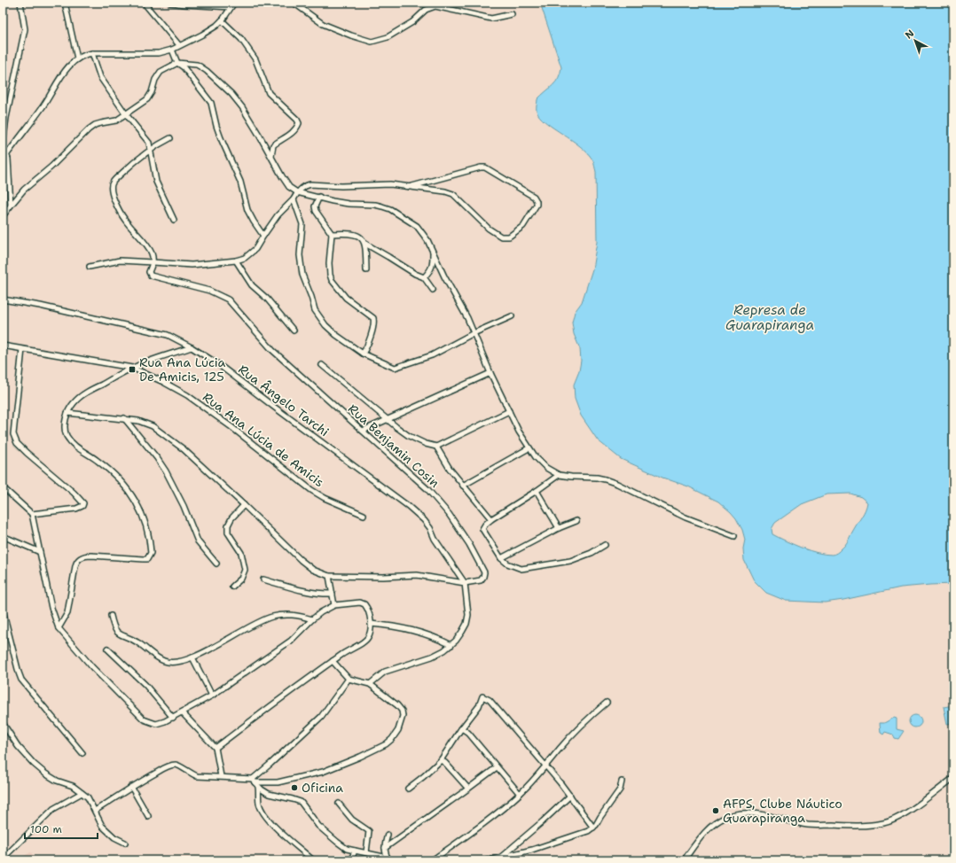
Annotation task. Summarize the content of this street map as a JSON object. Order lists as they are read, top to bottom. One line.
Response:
{"streets":{"street":["Rua Ângelo Tarchi","Rua Ana Lúcia de Amicis","Rua Benjamin Cosin"]},"crossings":[["Rua Ângelo Tarchi","Rua Benjamin Cosin"]],"water":["Represa de Guarapiranga"],"places":{"transit":["Rua Ana Lúcia De Amicis, 125"],"other":["Oficina","AFPS, Clube Náutico Guarapiranga"]},"scale_bar":"100 m","north":"top left"}
